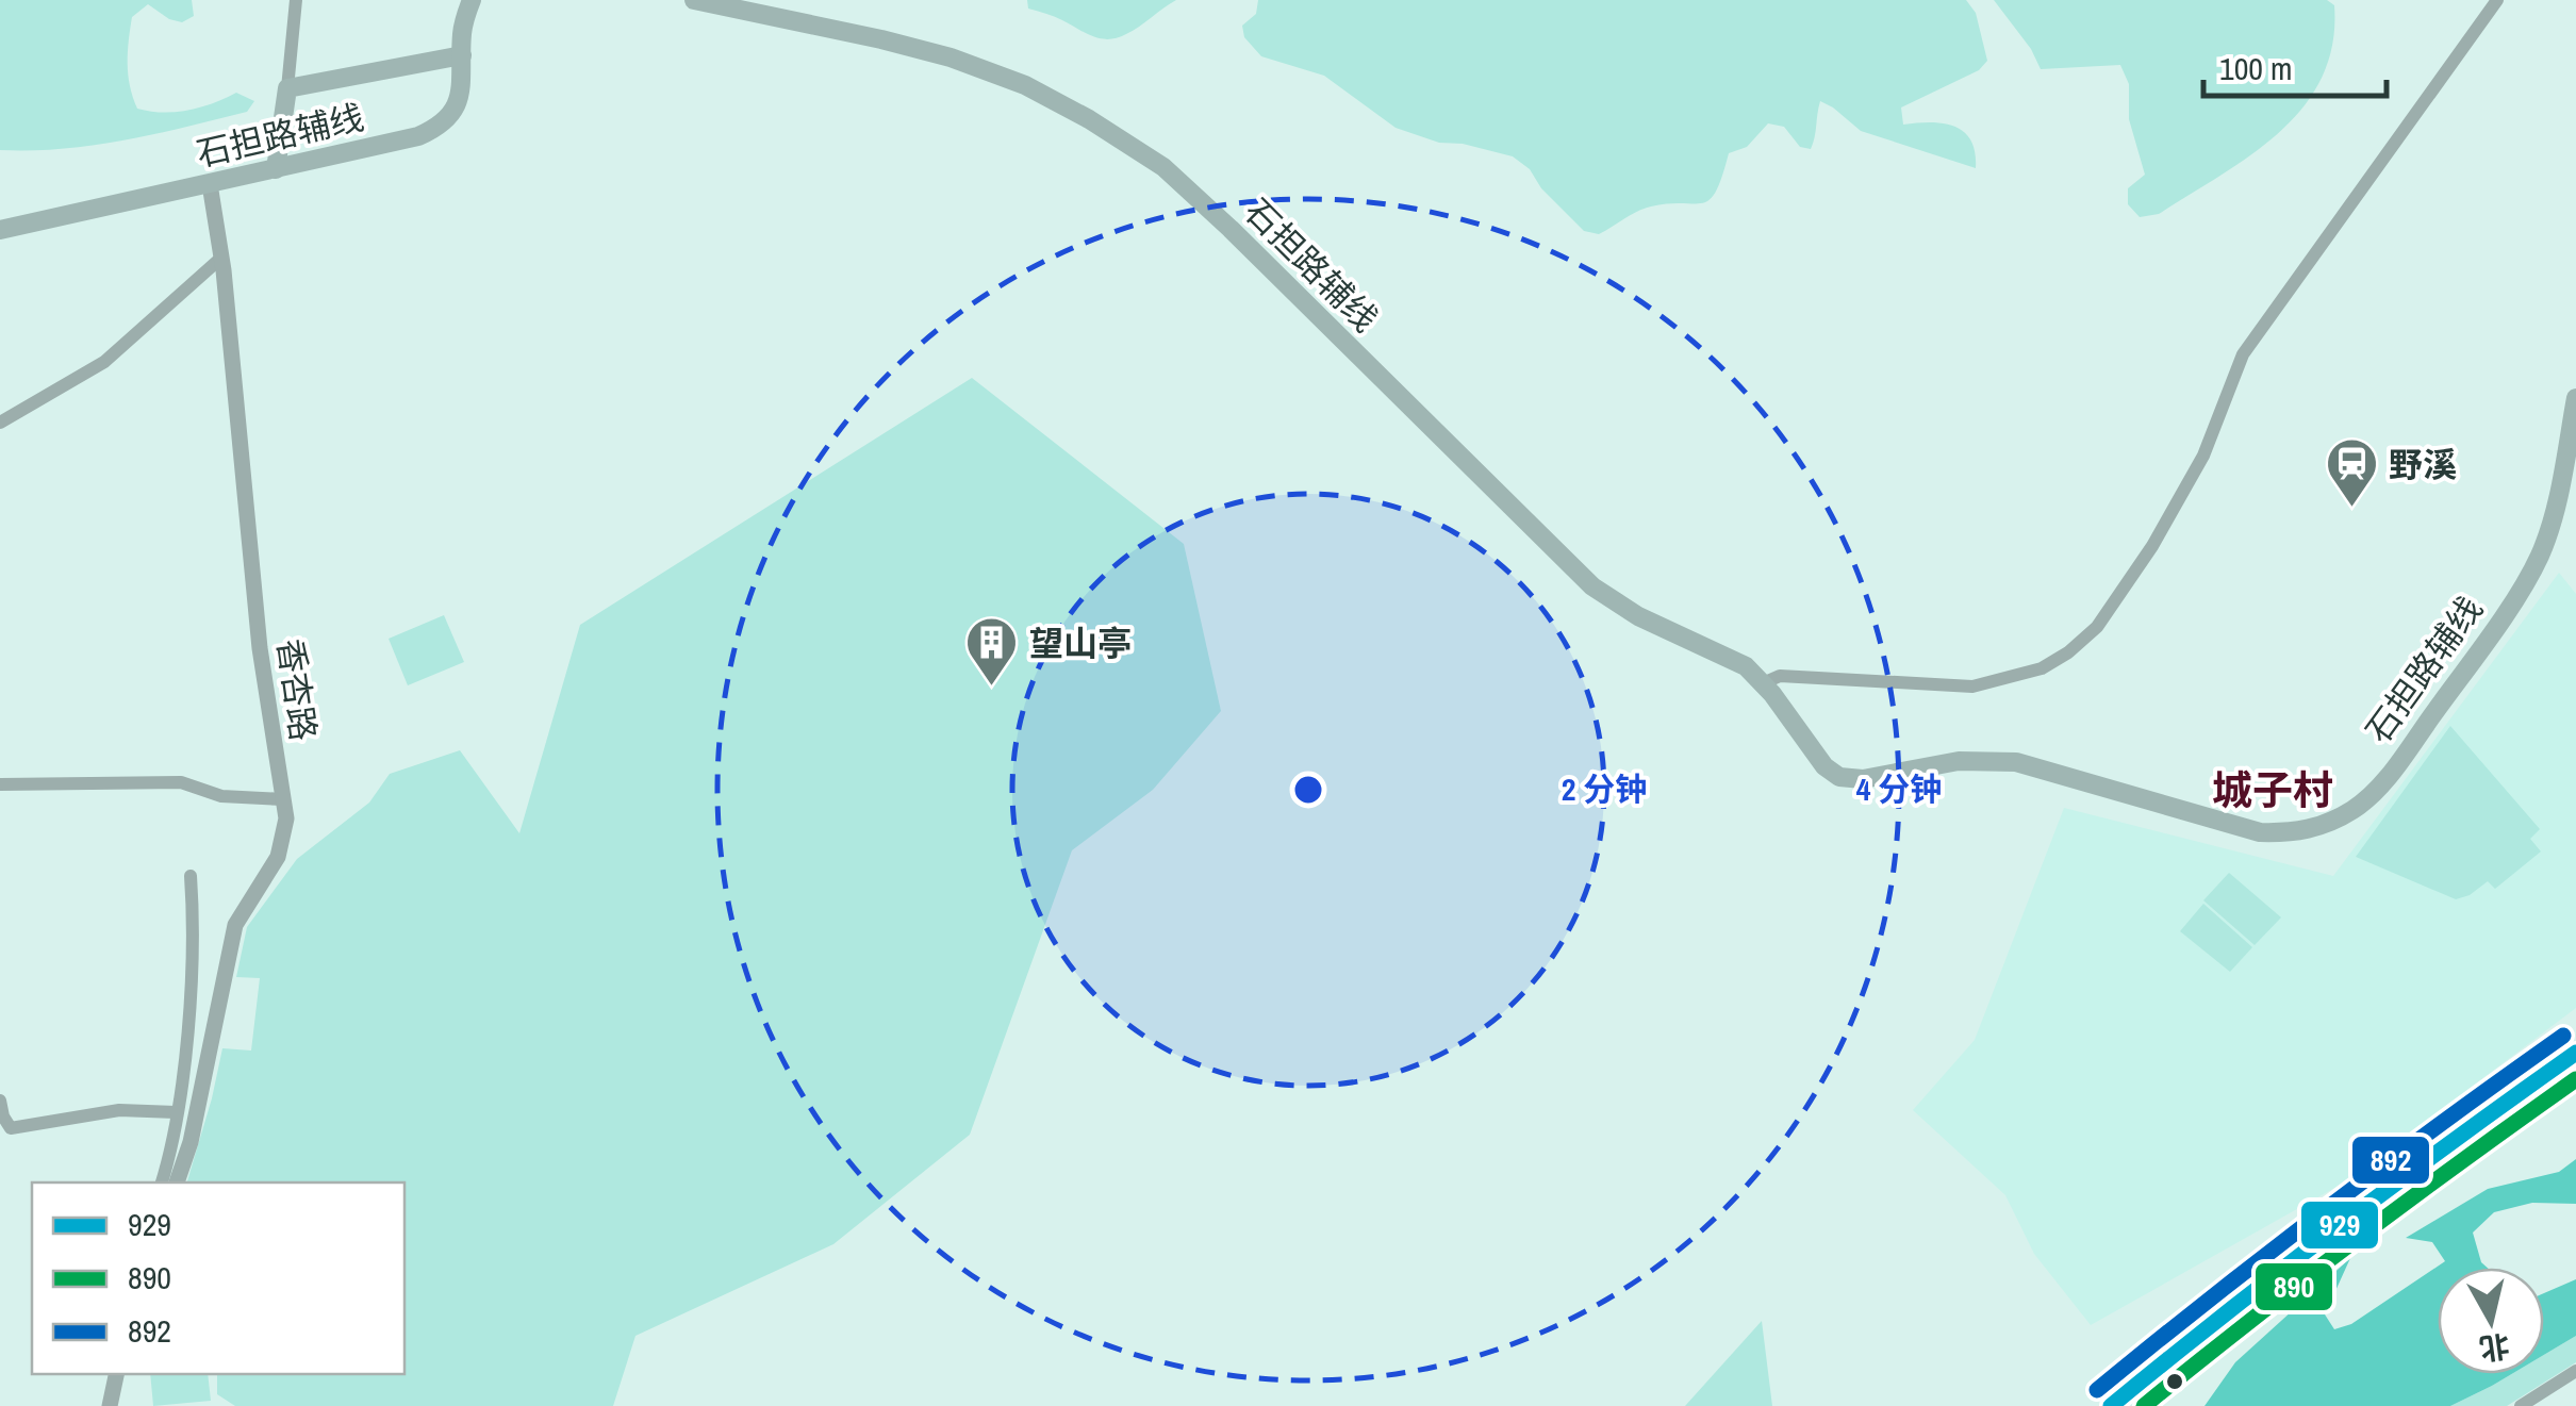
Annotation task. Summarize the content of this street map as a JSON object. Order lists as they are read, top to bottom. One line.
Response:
{"streets":{"main road":["石担路辅线"],"street":["香杏路"]},"crossings":[["石担路辅线","香杏路"]],"districts":["城子村"],"places":{"station":["野溪"],"building":["望山亭"]},"lines":["transit line 892","transit line 929","transit line 890"],"legend":["929","890","892"],"scale_bar":"100 m","north":"bottom","rings":["2 分钟","4 分钟"]}
